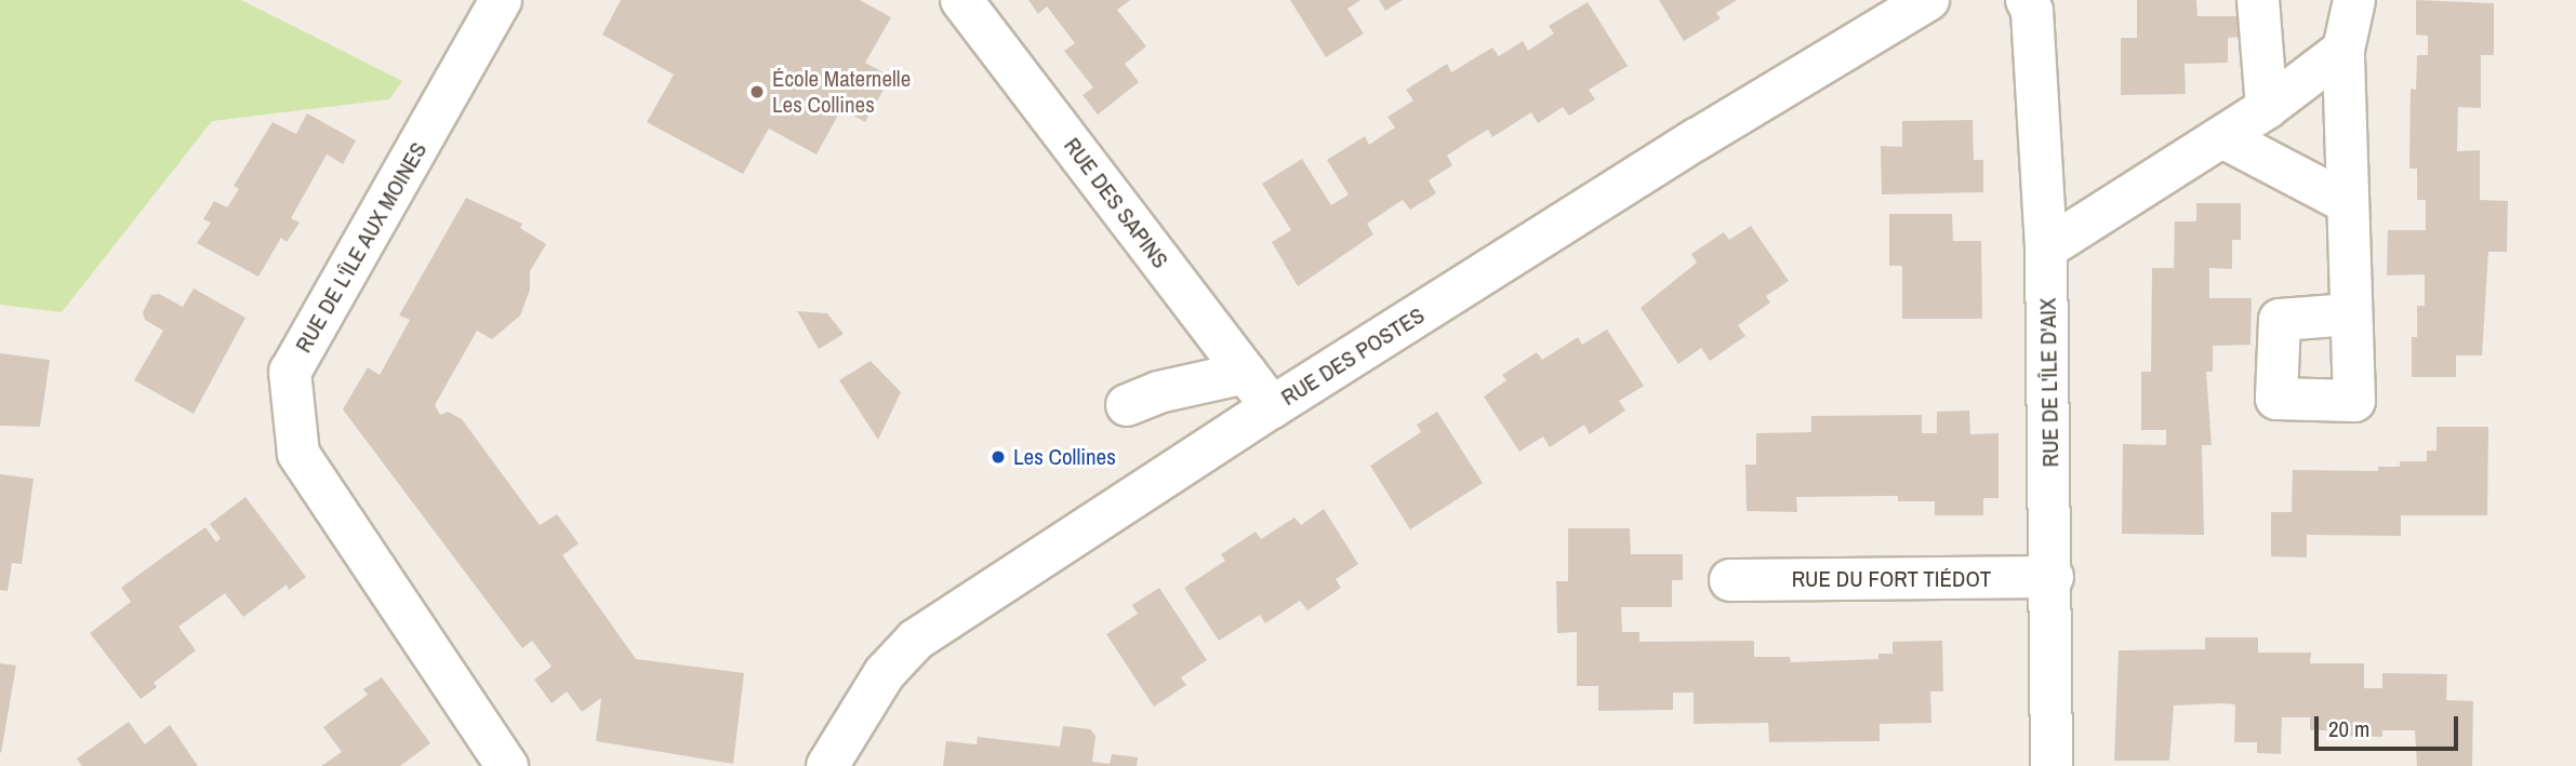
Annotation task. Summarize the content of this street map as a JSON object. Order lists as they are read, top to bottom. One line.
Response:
{"streets":{"street":["RUE DES SAPINS","RUE DE L'ÎLE AUX MOINES","RUE DES POSTES","RUE DE L'ÎLE D'AIX","RUE DU FORT TIÉDOT"]},"crossings":[["RUE DES SAPINS","RUE DES POSTES"],["RUE DE L'ÎLE D'AIX","RUE DU FORT TIÉDOT"]],"places":["École Maternelle Les Collines","Les Collines"],"scale_bar":"20 m"}
